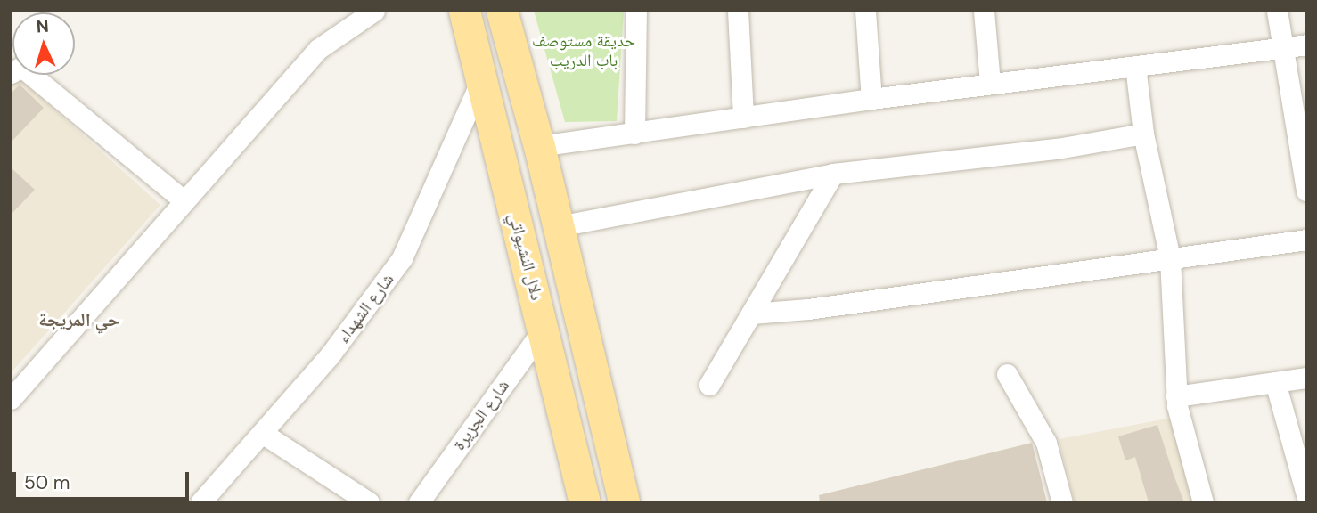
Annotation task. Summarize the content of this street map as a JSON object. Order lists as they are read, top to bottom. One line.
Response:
{"streets":{"main road":["دلال النشيواتي"],"street":["شارع الشهداء","شارع الجزيرة"]},"crossings":[["دلال النشيواتي","شارع الشهداء"],["دلال النشيواتي","شارع الجزيرة"]],"districts":["حي المريجة"],"parks":["حديقة مستوصف باب الدريب"],"scale_bar":"50 m","north":"top"}
